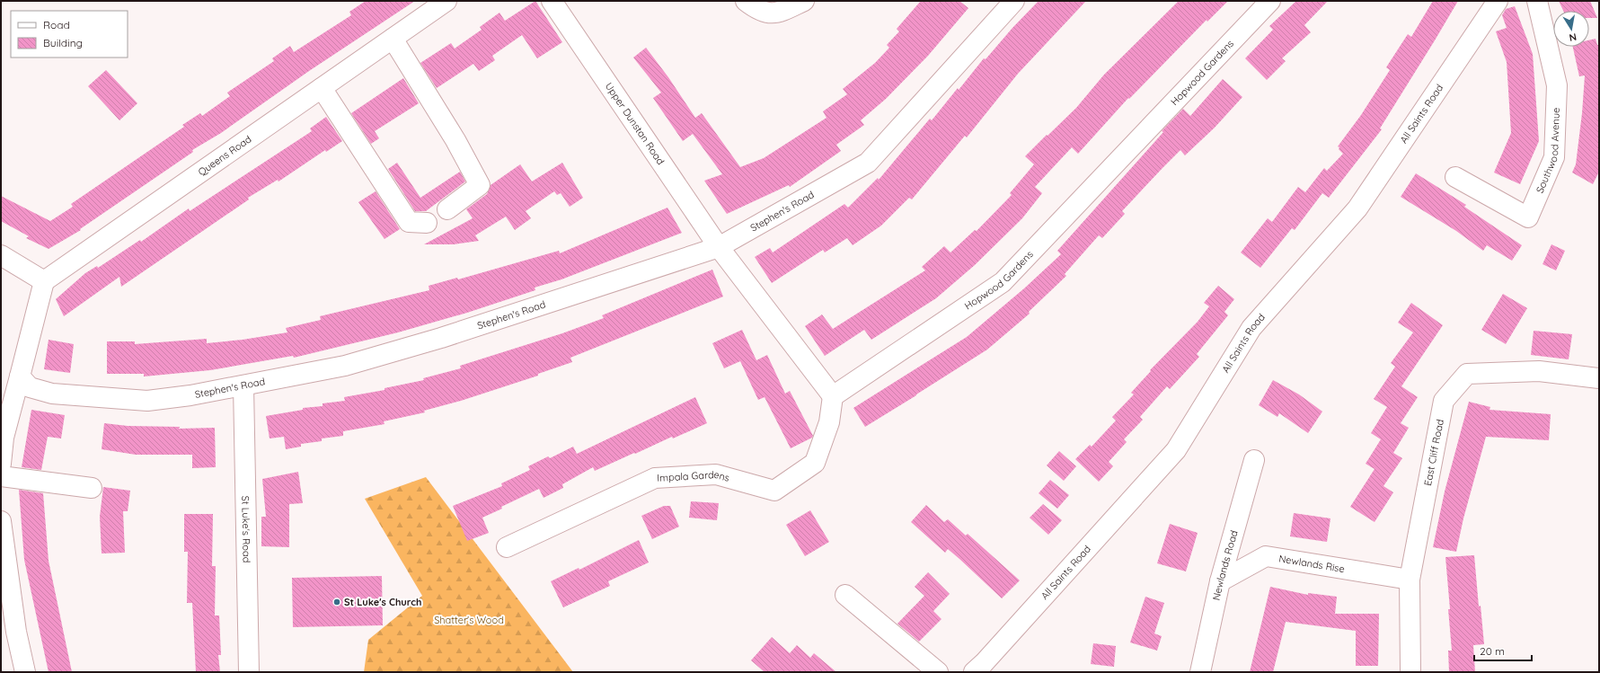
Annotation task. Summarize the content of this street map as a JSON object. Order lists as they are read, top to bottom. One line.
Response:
{"streets":{"street":["Hopwood Gardens","All Saints Road","Upper Dunstan Road","Southwood Avenue","Queens Road","Stephen's Road","East Cliff Road","Impala Gardens","St Luke's Road","Newlands Rise","Newlands Road"]},"crossings":[["Hopwood Gardens","Impala Gardens"],["Upper Dunstan Road","Stephen's Road"],["Stephen's Road","St Luke's Road"],["East Cliff Road","Newlands Rise"],["Newlands Rise","Newlands Road"]],"parks":["Shatter's Wood"],"places":["St Luke's Church"],"legend":["Road","Building"],"scale_bar":"20 m","north":"bottom"}
